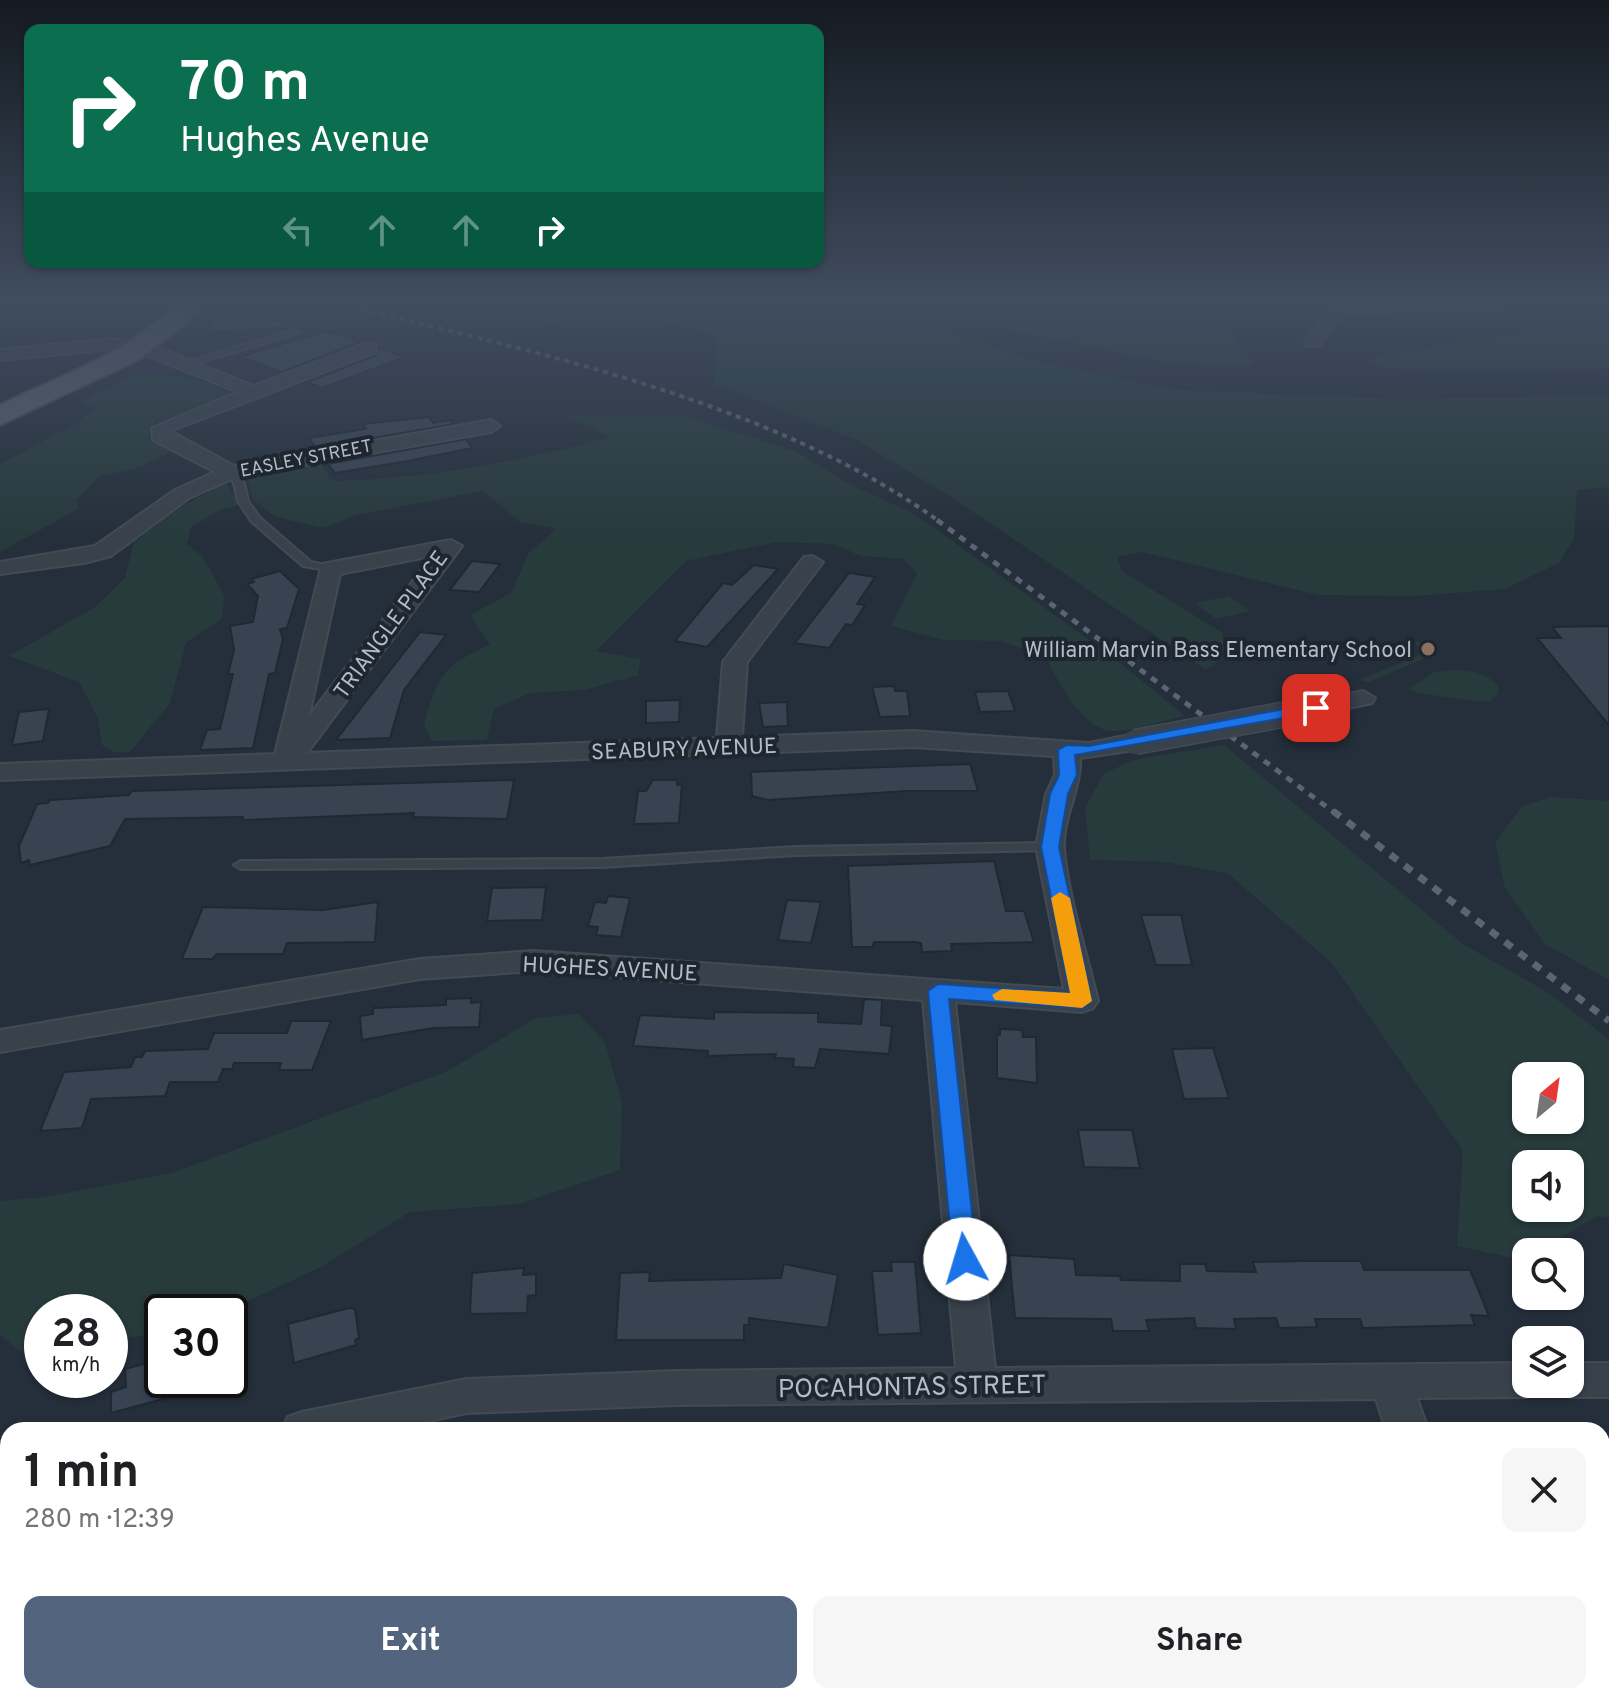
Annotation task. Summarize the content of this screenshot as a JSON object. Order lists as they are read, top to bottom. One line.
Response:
{"streets":{"street":["EASLEY STREET","TRIANGLE PLACE","SEABURY AVENUE","HUGHES AVENUE","POCAHONTAS STREET"]},"crossings":[["TRIANGLE PLACE","SEABURY AVENUE"]],"places":["William Marvin Bass Elementary School"],"north":"top right","page":{"turn":["70 m","Hughes Avenue"],"speed":"28 km/h","limit":"30","heading":["1 min","280 m · 12:39"],"buttons":["Exit","Share"]}}
